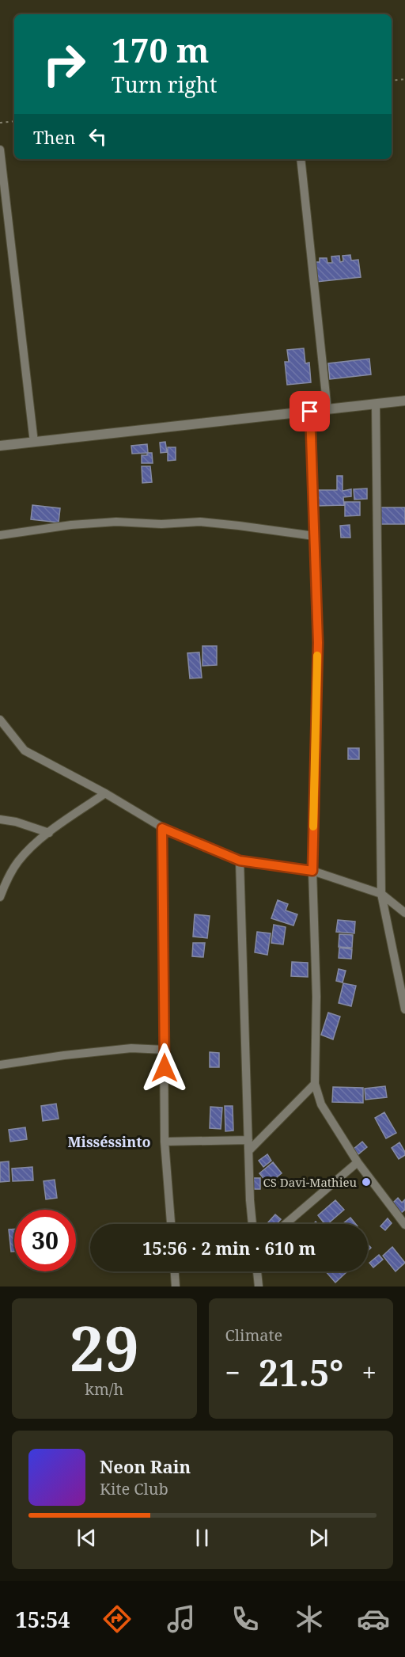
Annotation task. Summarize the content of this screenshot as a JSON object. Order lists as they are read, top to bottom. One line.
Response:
{"districts":["Misséssinto"],"places":["CS Davi-Mathieu"],"page":{"turn":["170 m","Turn right"],"then":"Then","limit":"30","trip":"15:56 · 2 min · 610 m","tile":[["29","km/h"],"Climate"],"heat":["−","21.5°","+"],"song":["Neon Rain","Kite Club"],"tabs":"15:54"}}
